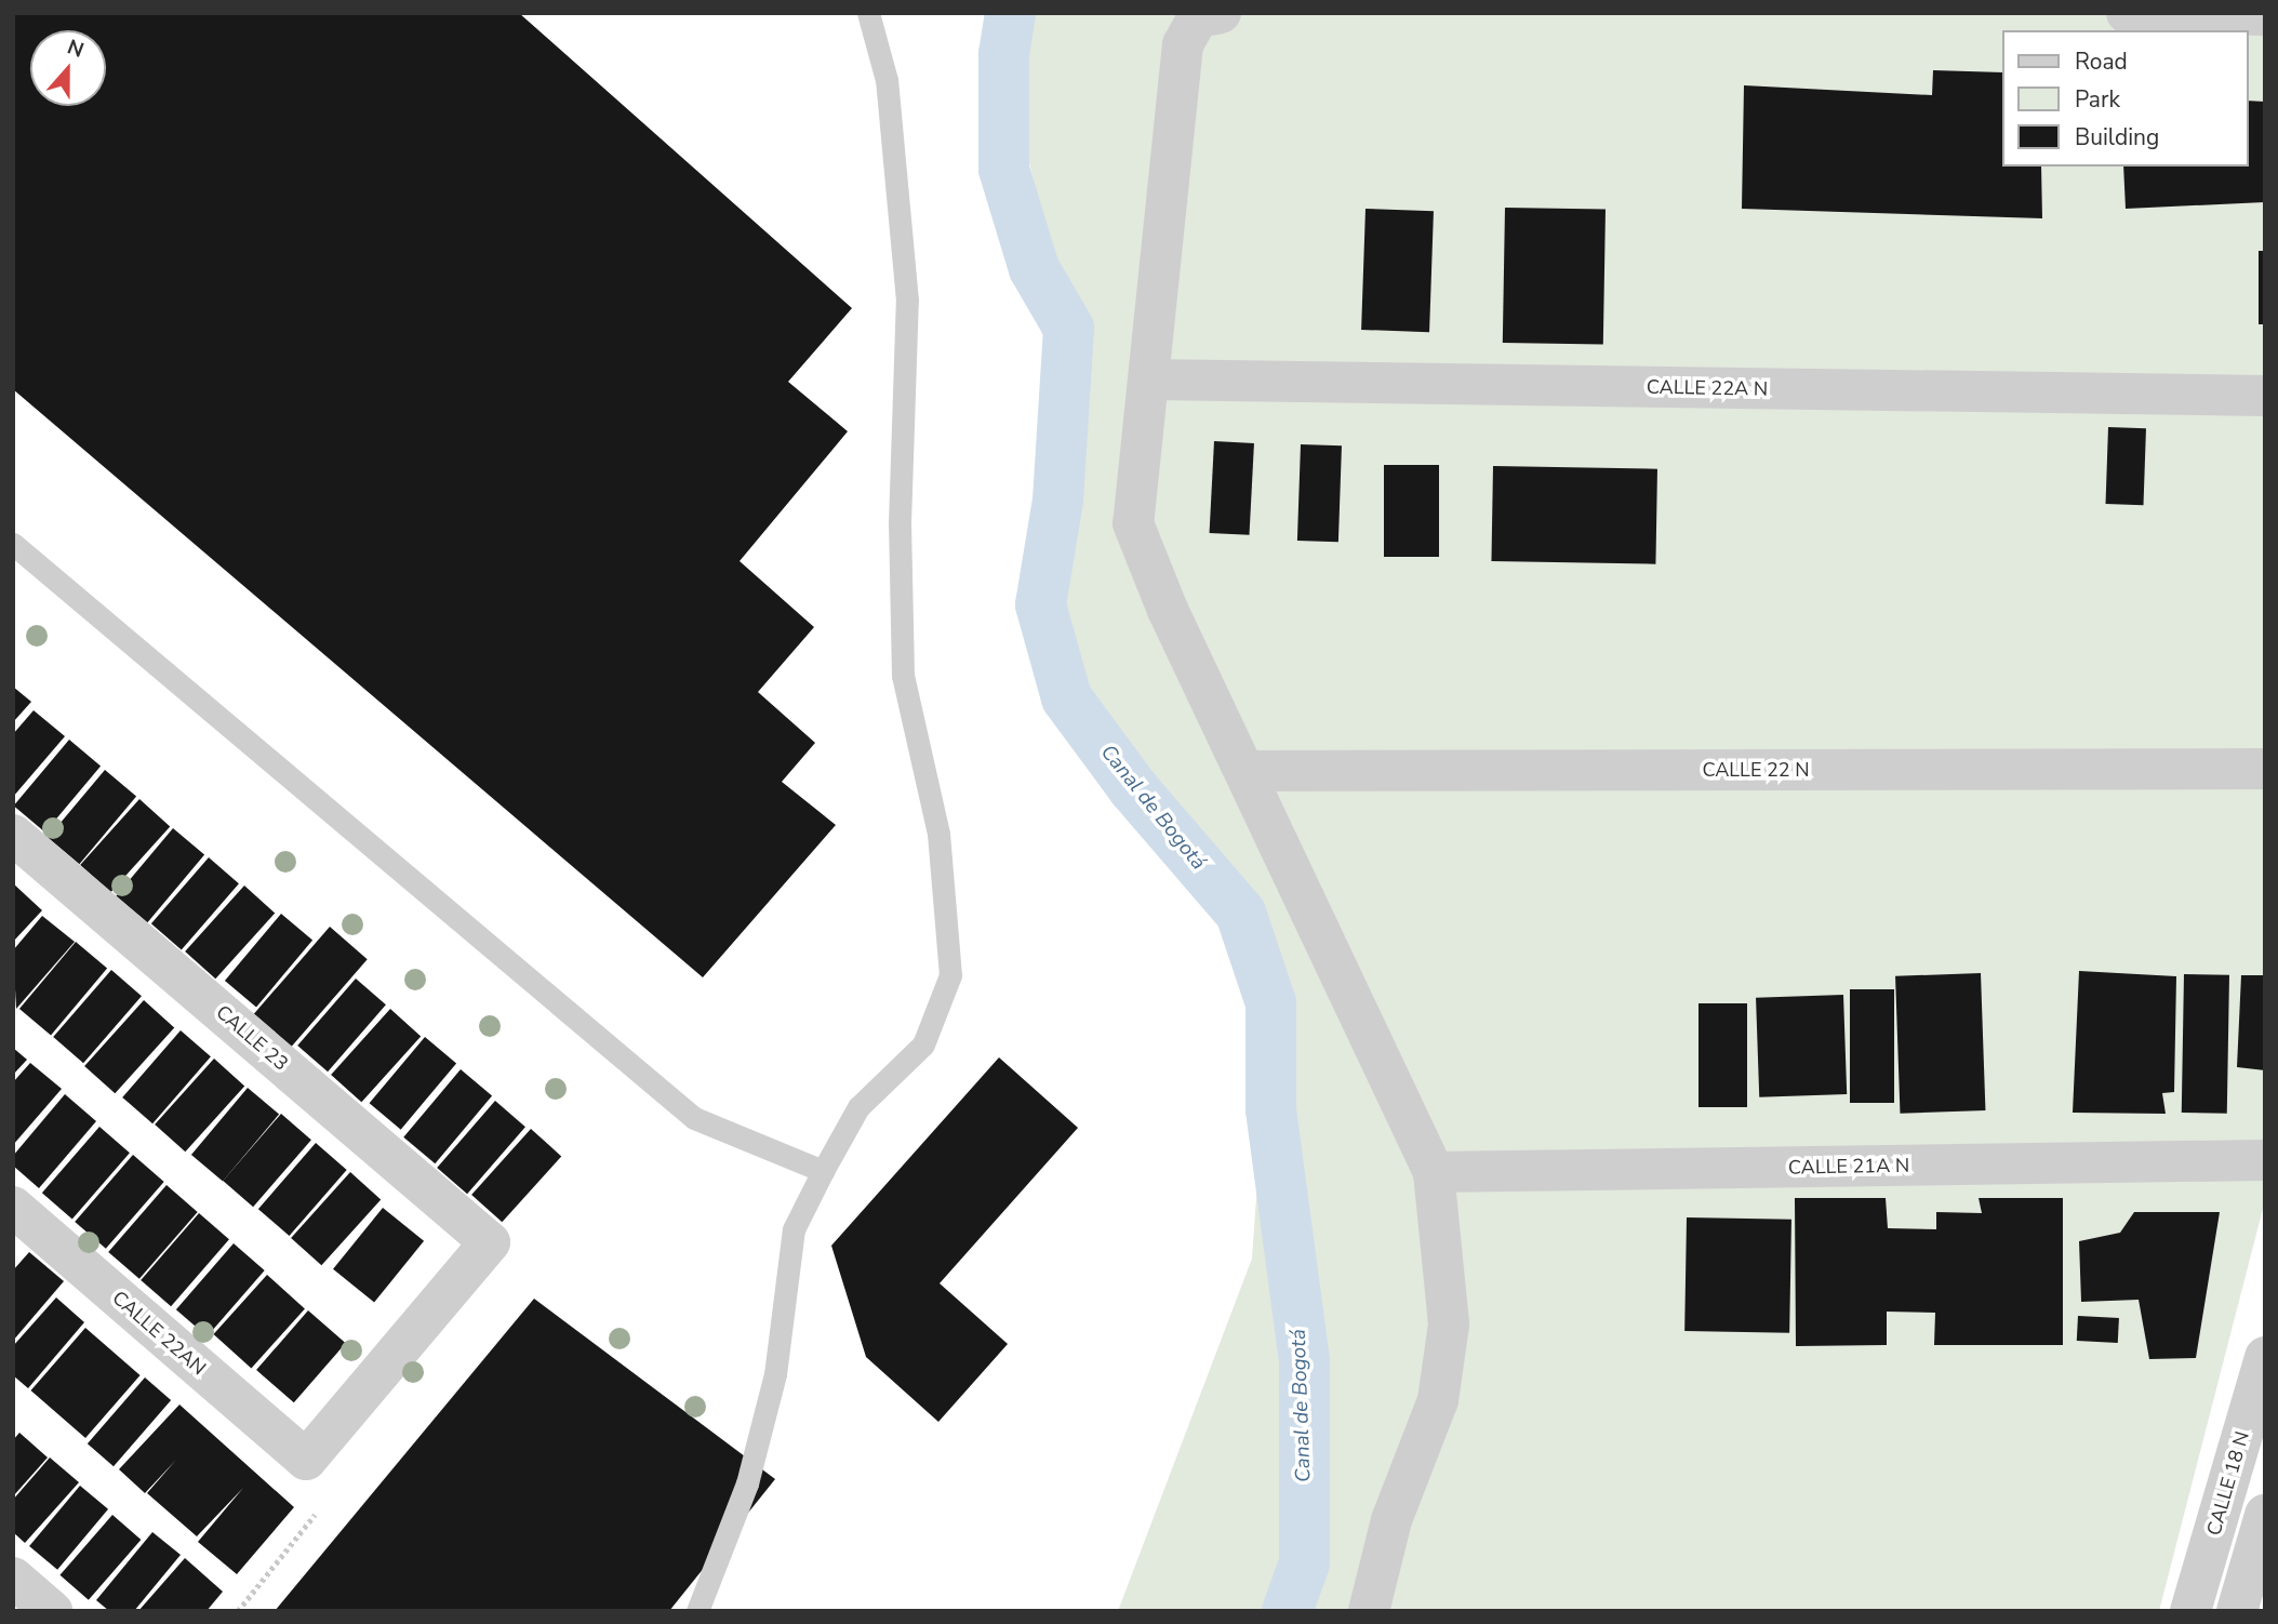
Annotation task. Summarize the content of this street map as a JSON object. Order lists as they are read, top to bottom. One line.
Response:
{"streets":{"street":["CALLE 22A N","CALLE 22 N","CALLE 23","CALLE 21A N","CALLE 22AN","CALLE 18 N"]},"crossings":[["CALLE 23","CALLE 22AN"]],"water":["Canal de Bogotá"],"legend":["Road","Park","Building"],"north":"top"}
